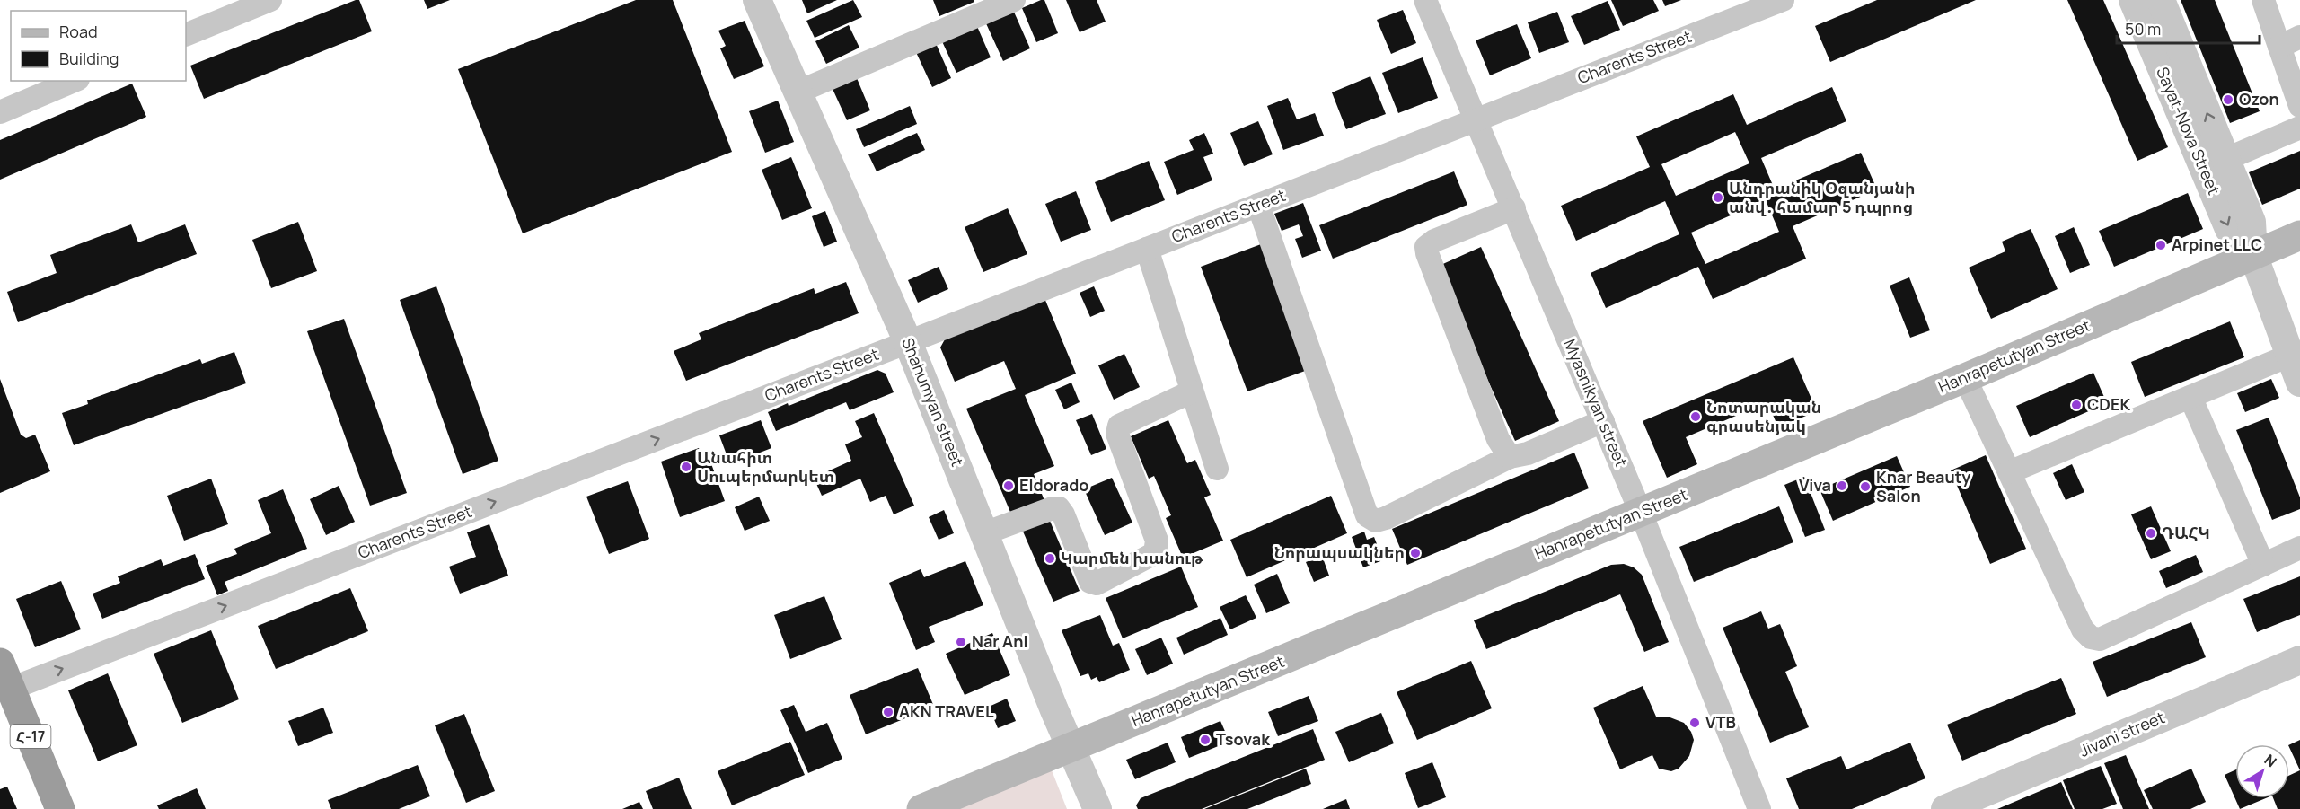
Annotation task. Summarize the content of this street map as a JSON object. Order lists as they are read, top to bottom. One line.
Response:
{"streets":{"highway":["Հ-17"],"main road":["Hanrapetutyan Street"],"street":["Charents Street","Sayat-Nova Street","Shahumyan street","Myasnikyan street","Jivani street"]},"crossings":[["Charents Street","Shahumyan street"],["Charents Street","Myasnikyan street"],["Charents Street","Հ-17"],["Sayat-Nova Street","Hanrapetutyan Street"],["Hanrapetutyan Street","Shahumyan street"],["Hanrapetutyan Street","Myasnikyan street"]],"one_way":["Charents Street"],"places":["Ozon","Անդրանիկ Օզանյանի անվ․ համար 5 դպրոց","Arpinet LLC","CDEK","Նոտարական գրասենյակ","Անահիտ Սուպերմարկետ","Eldorado","Viva","Knar Beauty Salon","ԴԱՀԿ","Նորապսակներ","Կարմեն խանութ","Nar Ani","AKN TRAVEL","VTB","Tsovak"],"legend":["Road","Building"],"scale_bar":"50 m","north":"top right"}
